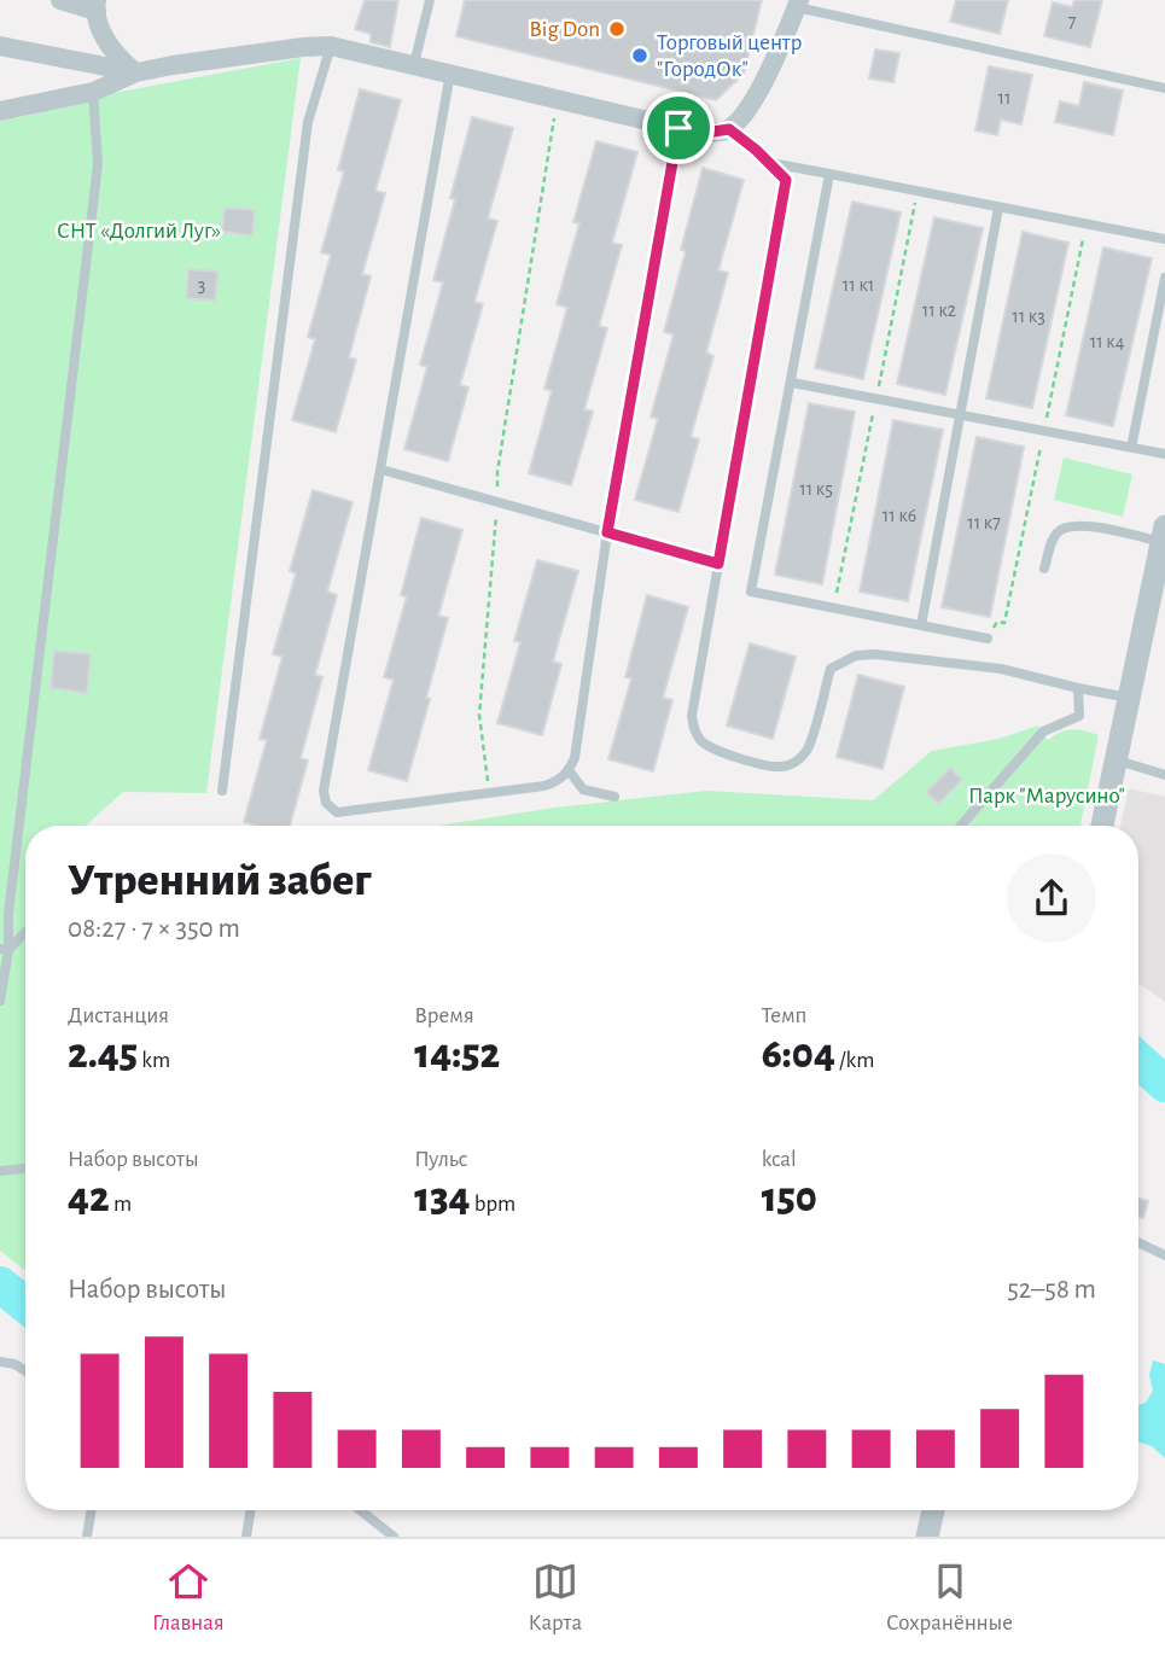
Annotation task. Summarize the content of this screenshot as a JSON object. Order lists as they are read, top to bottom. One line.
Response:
{"parks":["СНТ «Долгий Луг»","Парк \"Марусино\""],"places":["Big Don","Торговый центр \"ГородОк\""],"house_numbers":["7","11","3","11 к1","11 к2","11 к3","11 к4","11 к5","11 к6","11 к7"],"page":{"heading":["Утренний забег","08:27 · 7 × 350 m"],"stats":[["Дистанция","2.45 km"],["Время","14:52"],["Темп","6:04 /km"],["Набор высоты","42 m"],["Пульс","134 bpm"],["kcal","150"]],"chart":["Набор высоты","52–58 m"],"tabs":["Главная","Карта","Сохранённые"]}}
